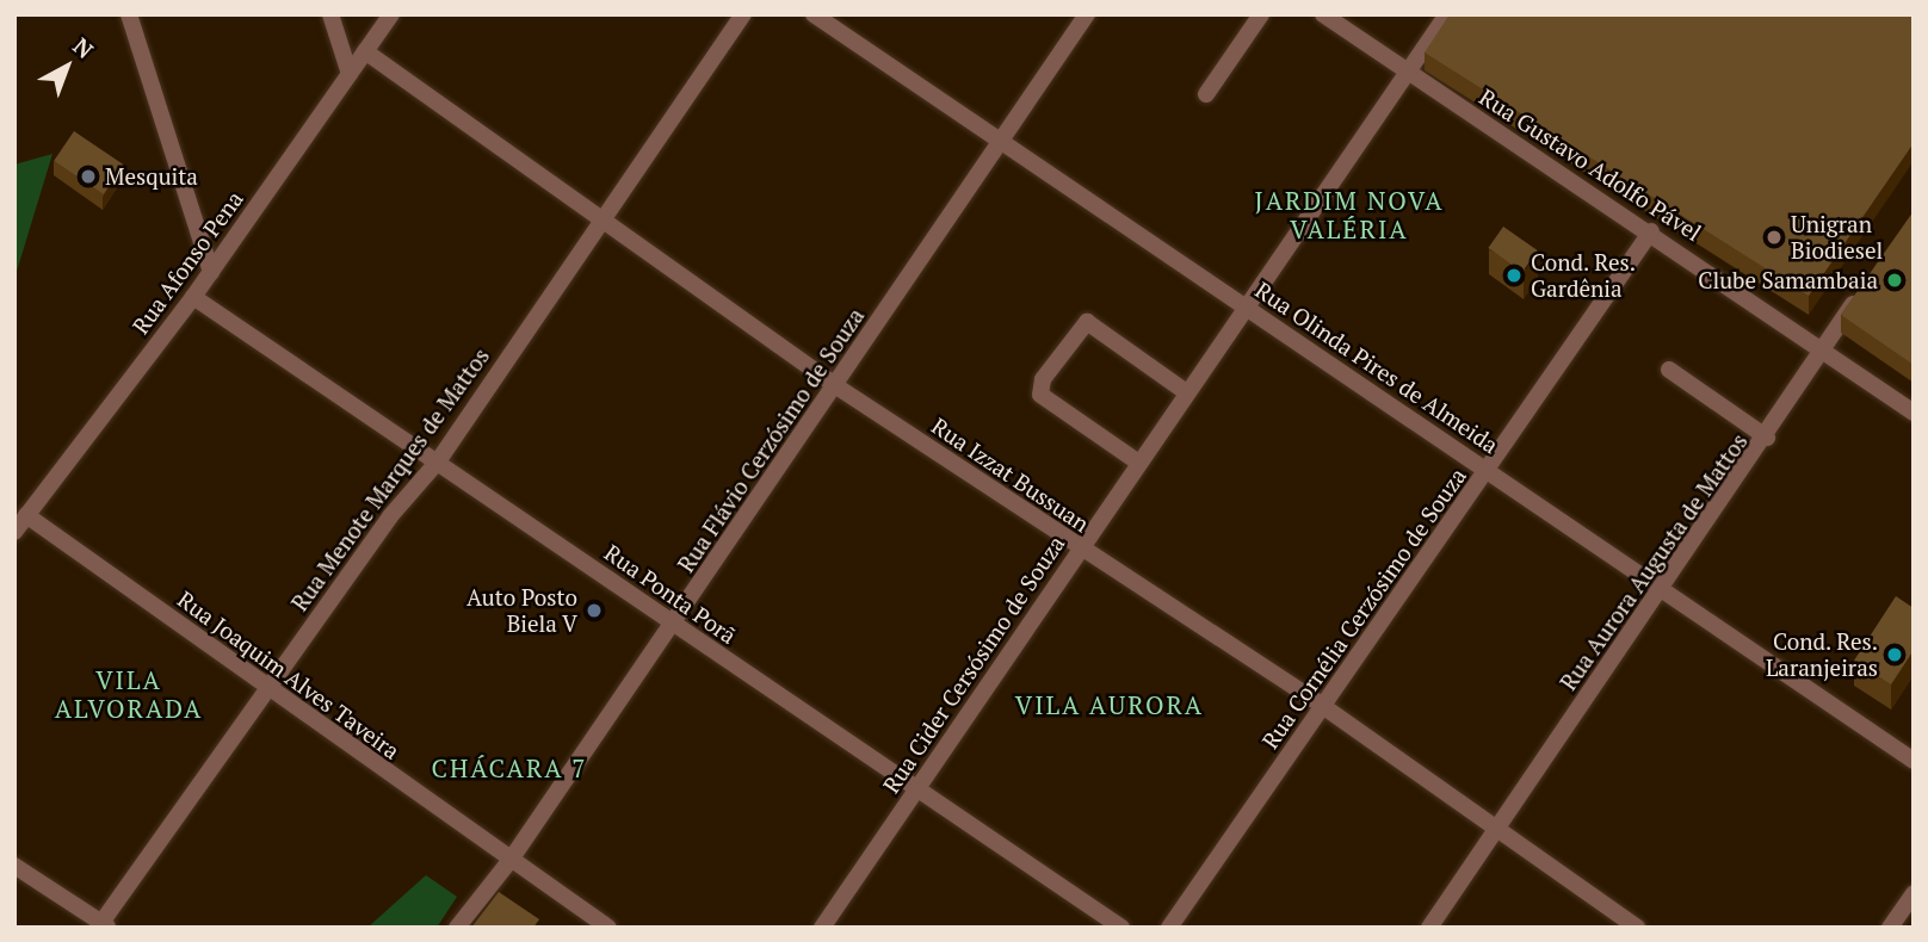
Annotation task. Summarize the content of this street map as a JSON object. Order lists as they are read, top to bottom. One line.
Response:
{"streets":{"street":["Rua Gustavo Adolfo Pável","Rua Afonso Pena","Rua Olinda Pires de Almeida","Rua Flávio Cerzósimo de Souza","Rua Izzat Bussuan","Rua Menote Marques de Mattos","Rua Aurora Augusta de Mattos","Rua Ponta Porã","Rua Cornélia Cerzósimo de Souza","Rua Cider Cersósimo de Souza","Rua Joaquim Alves Taveira"]},"crossings":[["Rua Gustavo Adolfo Pável","Rua Aurora Augusta de Mattos"],["Rua Gustavo Adolfo Pável","Rua Cornélia Cerzósimo de Souza"],["Rua Gustavo Adolfo Pável","Rua Cider Cersósimo de Souza"],["Rua Afonso Pena","Rua Izzat Bussuan"],["Rua Afonso Pena","Rua Ponta Porã"],["Rua Afonso Pena","Rua Joaquim Alves Taveira"],["Rua Olinda Pires de Almeida","Rua Flávio Cerzósimo de Souza"],["Rua Olinda Pires de Almeida","Rua Aurora Augusta de Mattos"],["Rua Olinda Pires de Almeida","Rua Cornélia Cerzósimo de Souza"],["Rua Olinda Pires de Almeida","Rua Cider Cersósimo de Souza"],["Rua Flávio Cerzósimo de Souza","Rua Izzat Bussuan"],["Rua Flávio Cerzósimo de Souza","Rua Ponta Porã"],["Rua Flávio Cerzósimo de Souza","Rua Joaquim Alves Taveira"],["Rua Izzat Bussuan","Rua Menote Marques de Mattos"],["Rua Izzat Bussuan","Rua Aurora Augusta de Mattos"],["Rua Izzat Bussuan","Rua Cornélia Cerzósimo de Souza"],["Rua Izzat Bussuan","Rua Cider Cersósimo de Souza"],["Rua Menote Marques de Mattos","Rua Ponta Porã"],["Rua Menote Marques de Mattos","Rua Joaquim Alves Taveira"],["Rua Ponta Porã","Rua Cider Cersósimo de Souza"]],"districts":["JARDIM NOVA VALÉRIA","VILA ALVORADA","VILA AURORA","CHÁCARA 7"],"places":["Mesquita","Unigran Biodiesel","Cond. Res. Gardênia","Clube Samambaia","Auto Posto Biela V","Cond. Res. Laranjeiras"],"north":"top right"}
